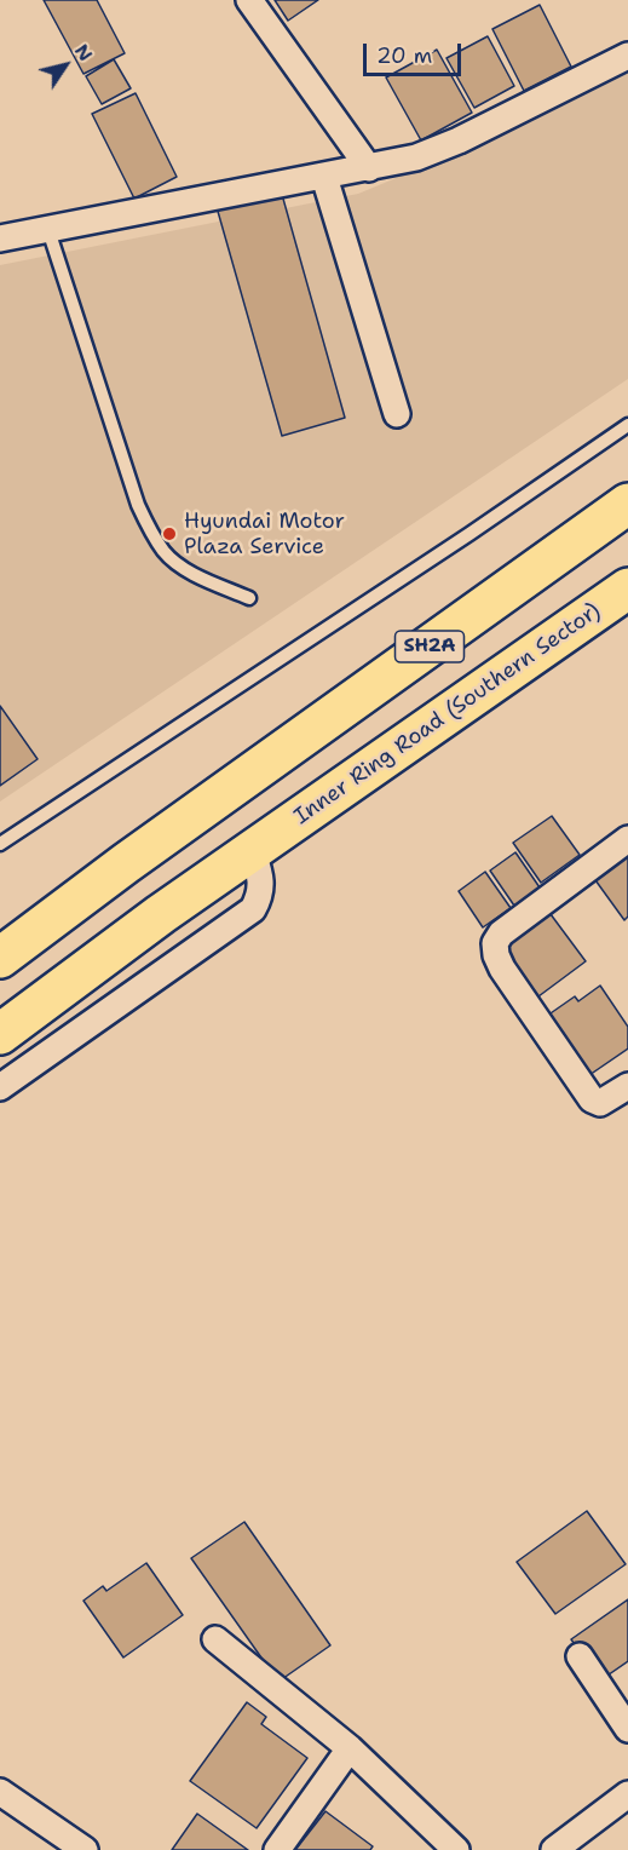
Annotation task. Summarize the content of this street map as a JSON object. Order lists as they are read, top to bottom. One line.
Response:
{"streets":{"main road":["SH2A","Inner Ring Road (Southern Sector)"]},"places":["Hyundai Motor Plaza Service"],"scale_bar":"20 m","north":"top right"}
